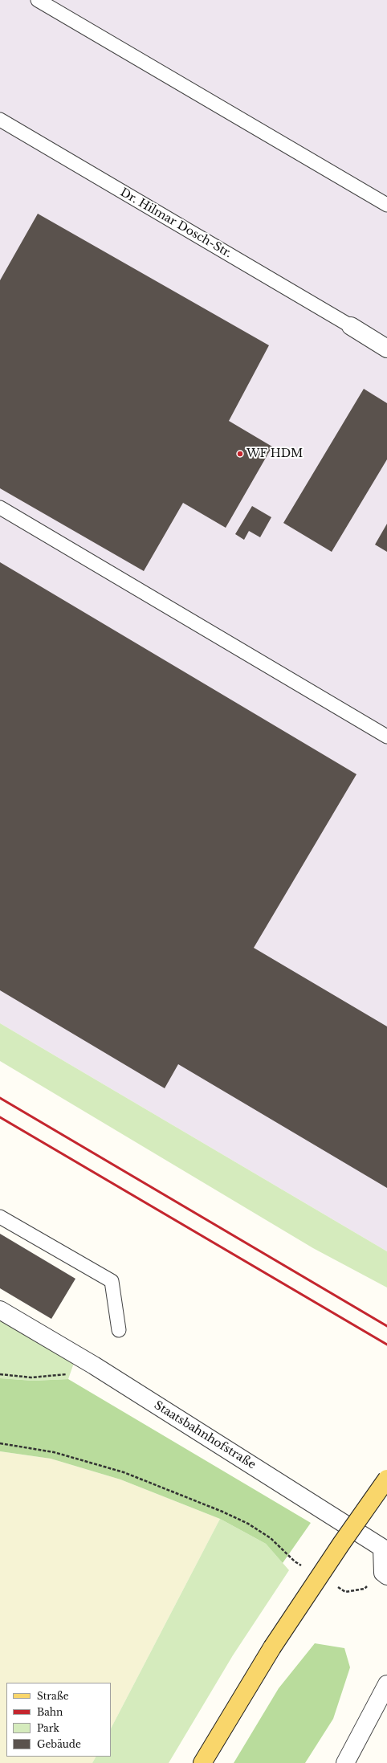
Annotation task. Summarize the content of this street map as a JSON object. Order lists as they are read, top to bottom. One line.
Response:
{"streets":{"street":["Staatsbahnhofstraße"],"lane":["Dr. Hilmar Dosch-Str."]},"places":["WF HDM"],"legend":["Straße","Bahn","Park","Gebäude"]}
